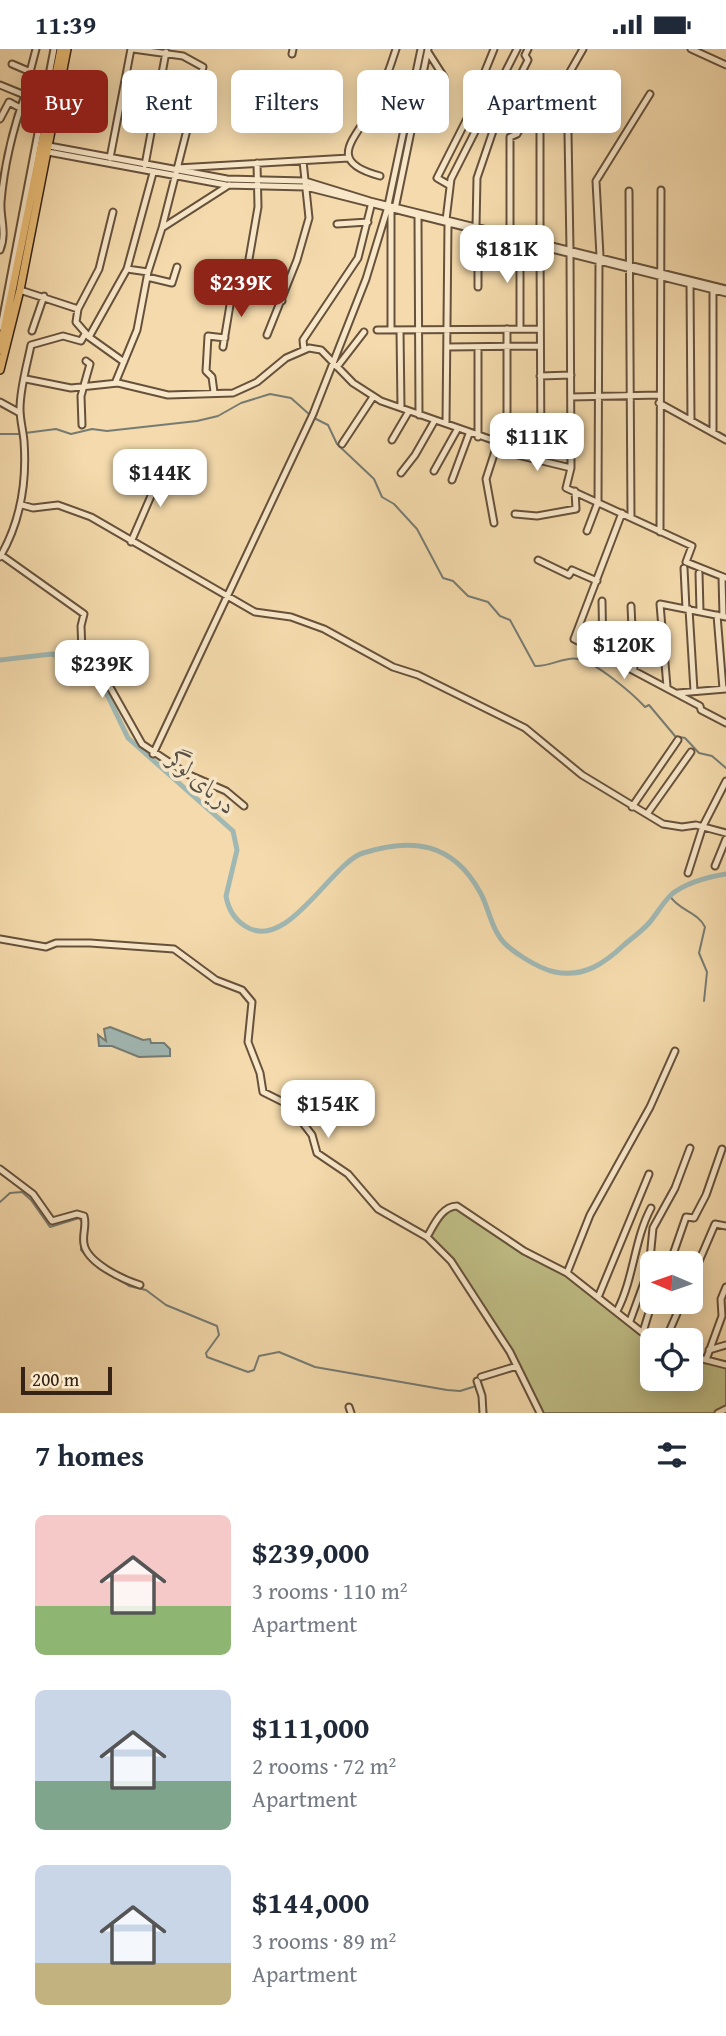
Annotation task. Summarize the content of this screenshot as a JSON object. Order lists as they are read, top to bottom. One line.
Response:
{"water":["دریای لوگر"],"scale_bar":"200 m","north":"left","page":{"status":"11:39","chip":["Buy","Rent","Filters","New","Apartment"],"price":["$181K","$239K","$111K","$144K","$120K","$239K","$154K"],"scale":"200 m","heading":"7 homes","list":[{"name":"$239,000","note":"3 rooms · 110 m² · Apartment"},{"name":"$111,000","note":"2 rooms · 72 m² · Apartment"},{"name":"$144,000","note":"3 rooms · 89 m² · Apartment"}]}}
